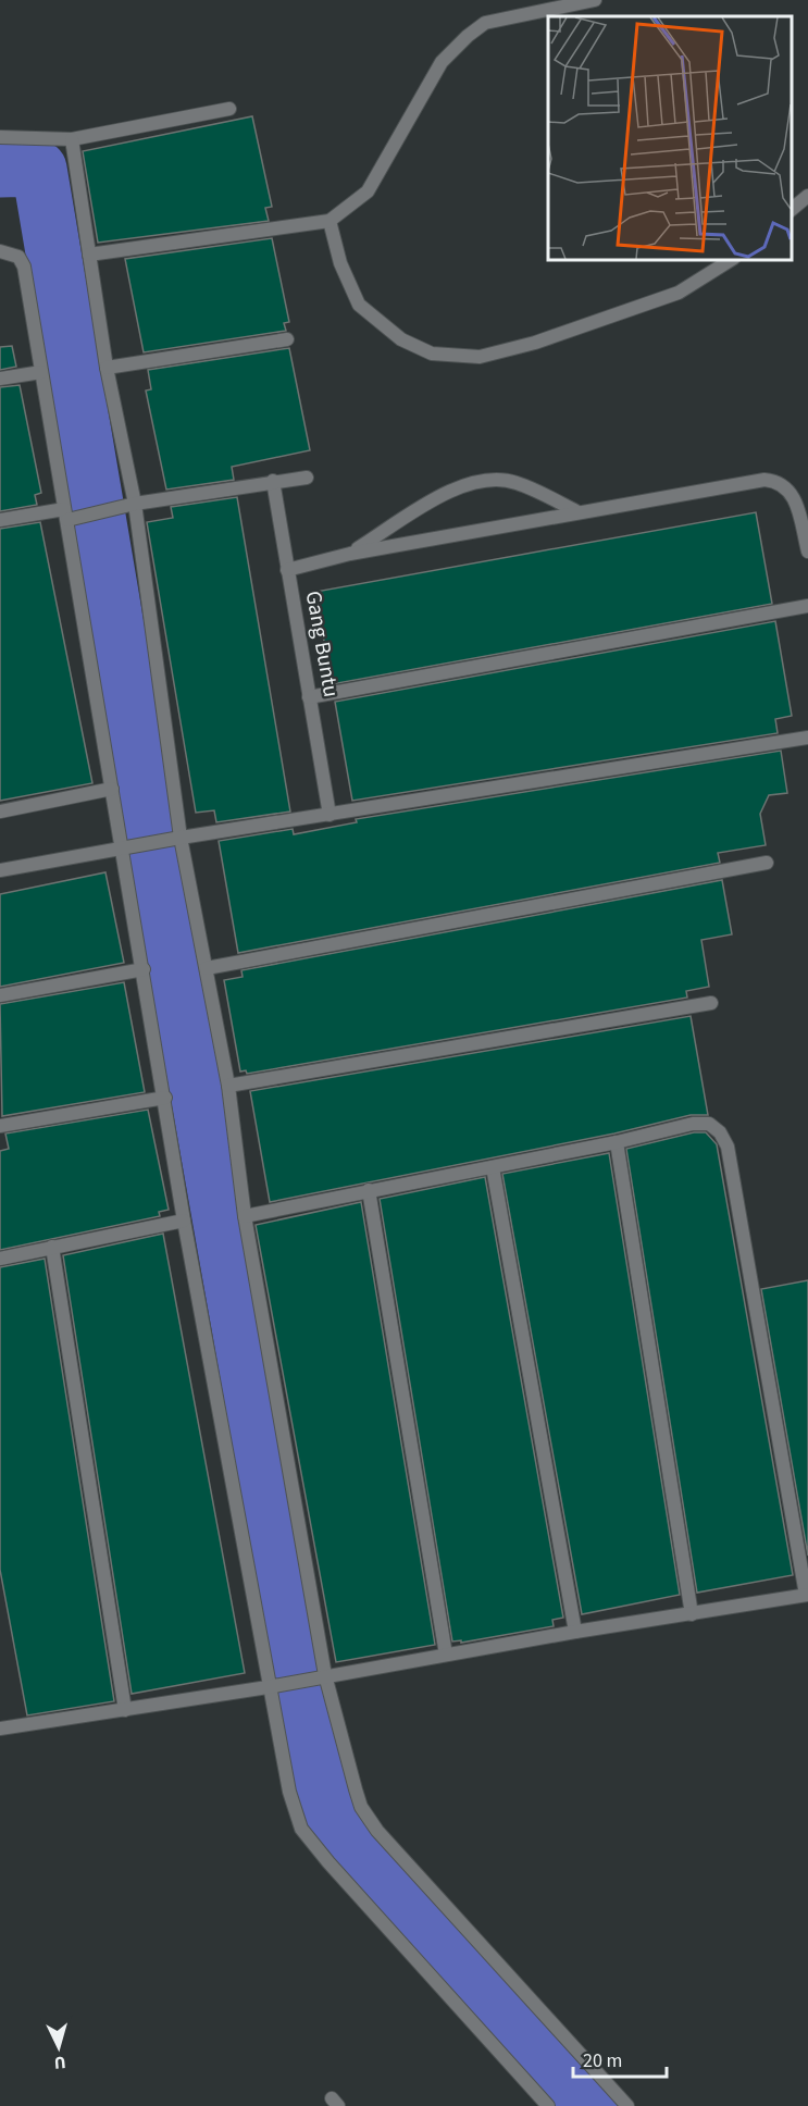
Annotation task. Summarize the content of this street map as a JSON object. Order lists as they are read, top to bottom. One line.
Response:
{"streets":{"street":["Gang Buntu"]},"scale_bar":"20 m","north":"bottom"}
